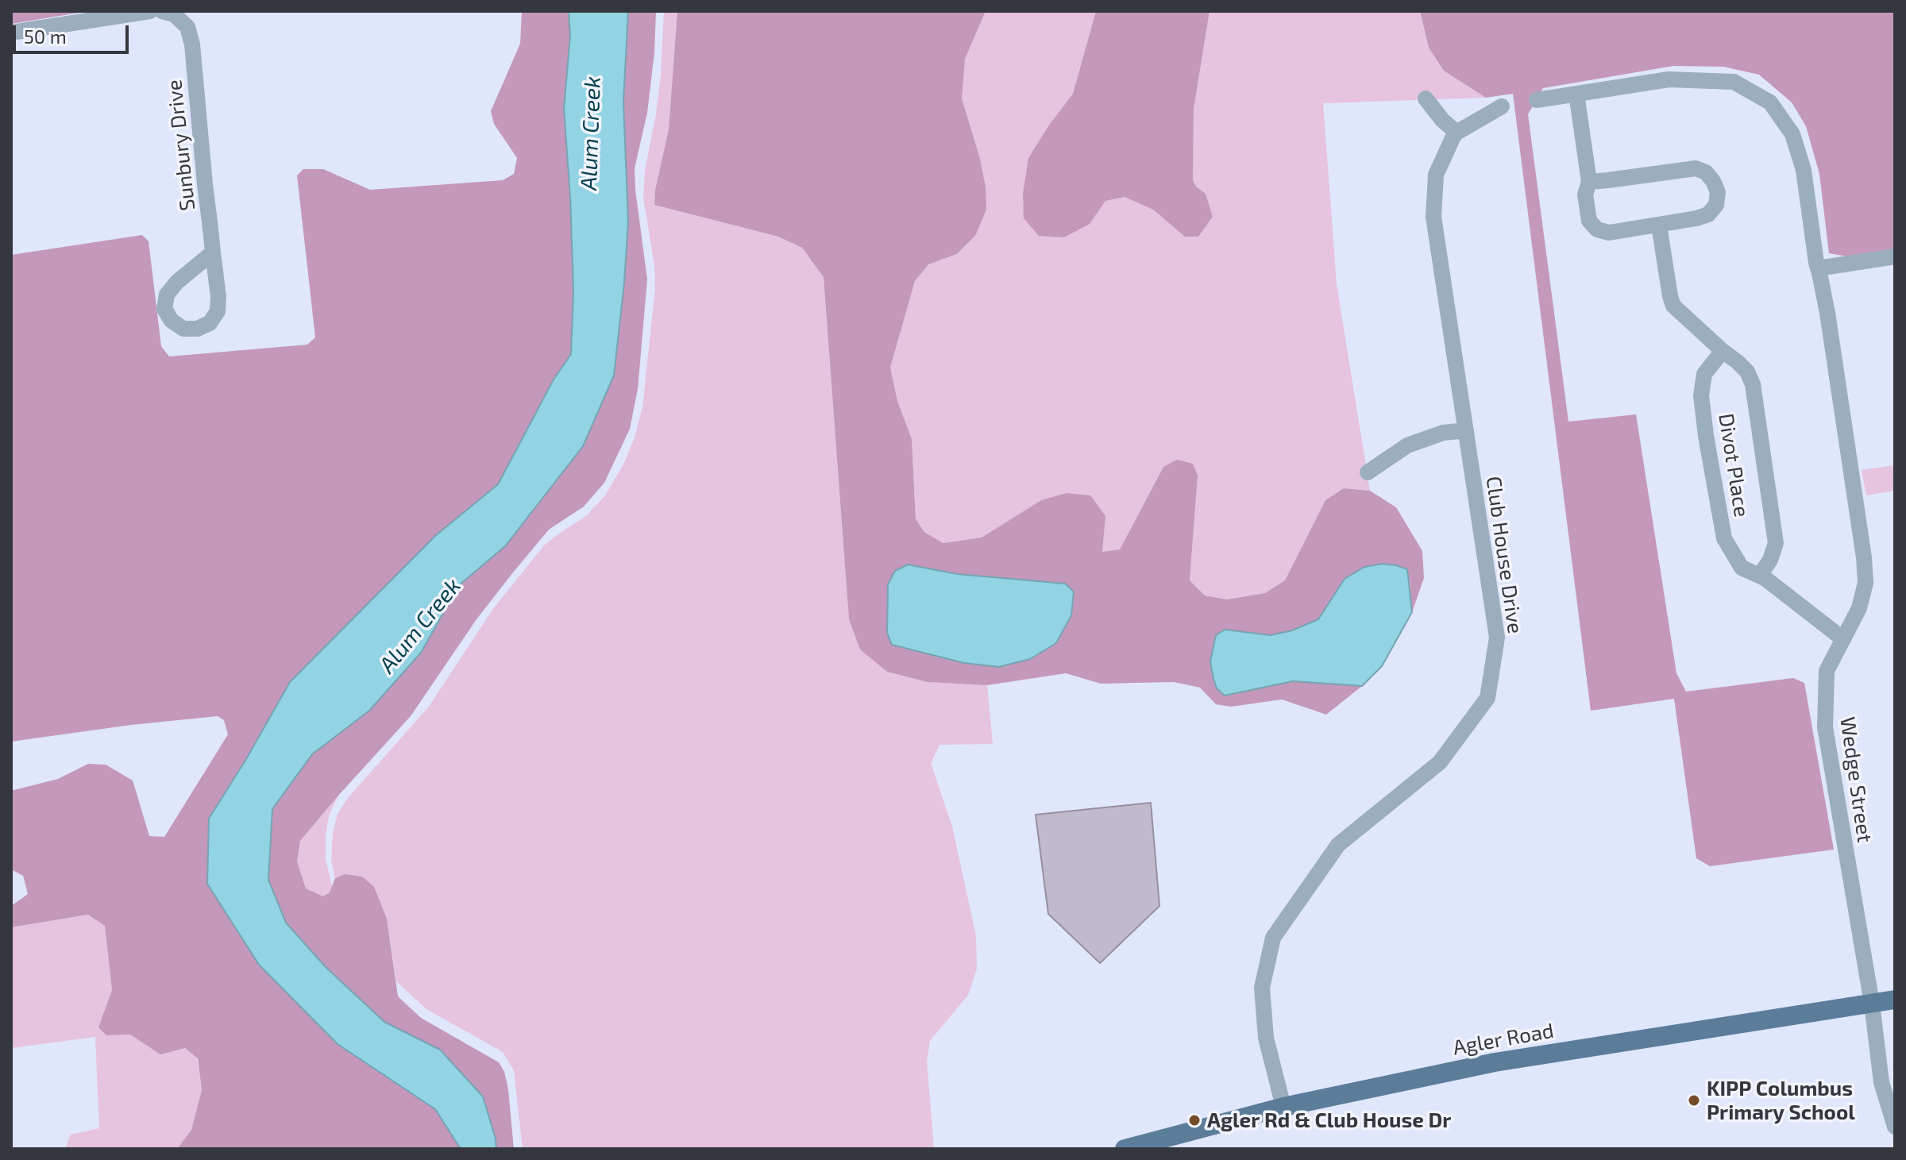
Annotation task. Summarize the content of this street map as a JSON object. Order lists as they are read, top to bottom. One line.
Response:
{"streets":{"main road":["Agler Road"],"street":["Sunbury Drive","Divot Place","Club House Drive","Wedge Street"]},"crossings":[["Divot Place","Wedge Street"],["Club House Drive","Agler Road"],["Wedge Street","Agler Road"]],"water":["Alum Creek"],"places":["KIPP Columbus Primary School","Agler Rd & Club House Dr"],"scale_bar":"50 m"}
